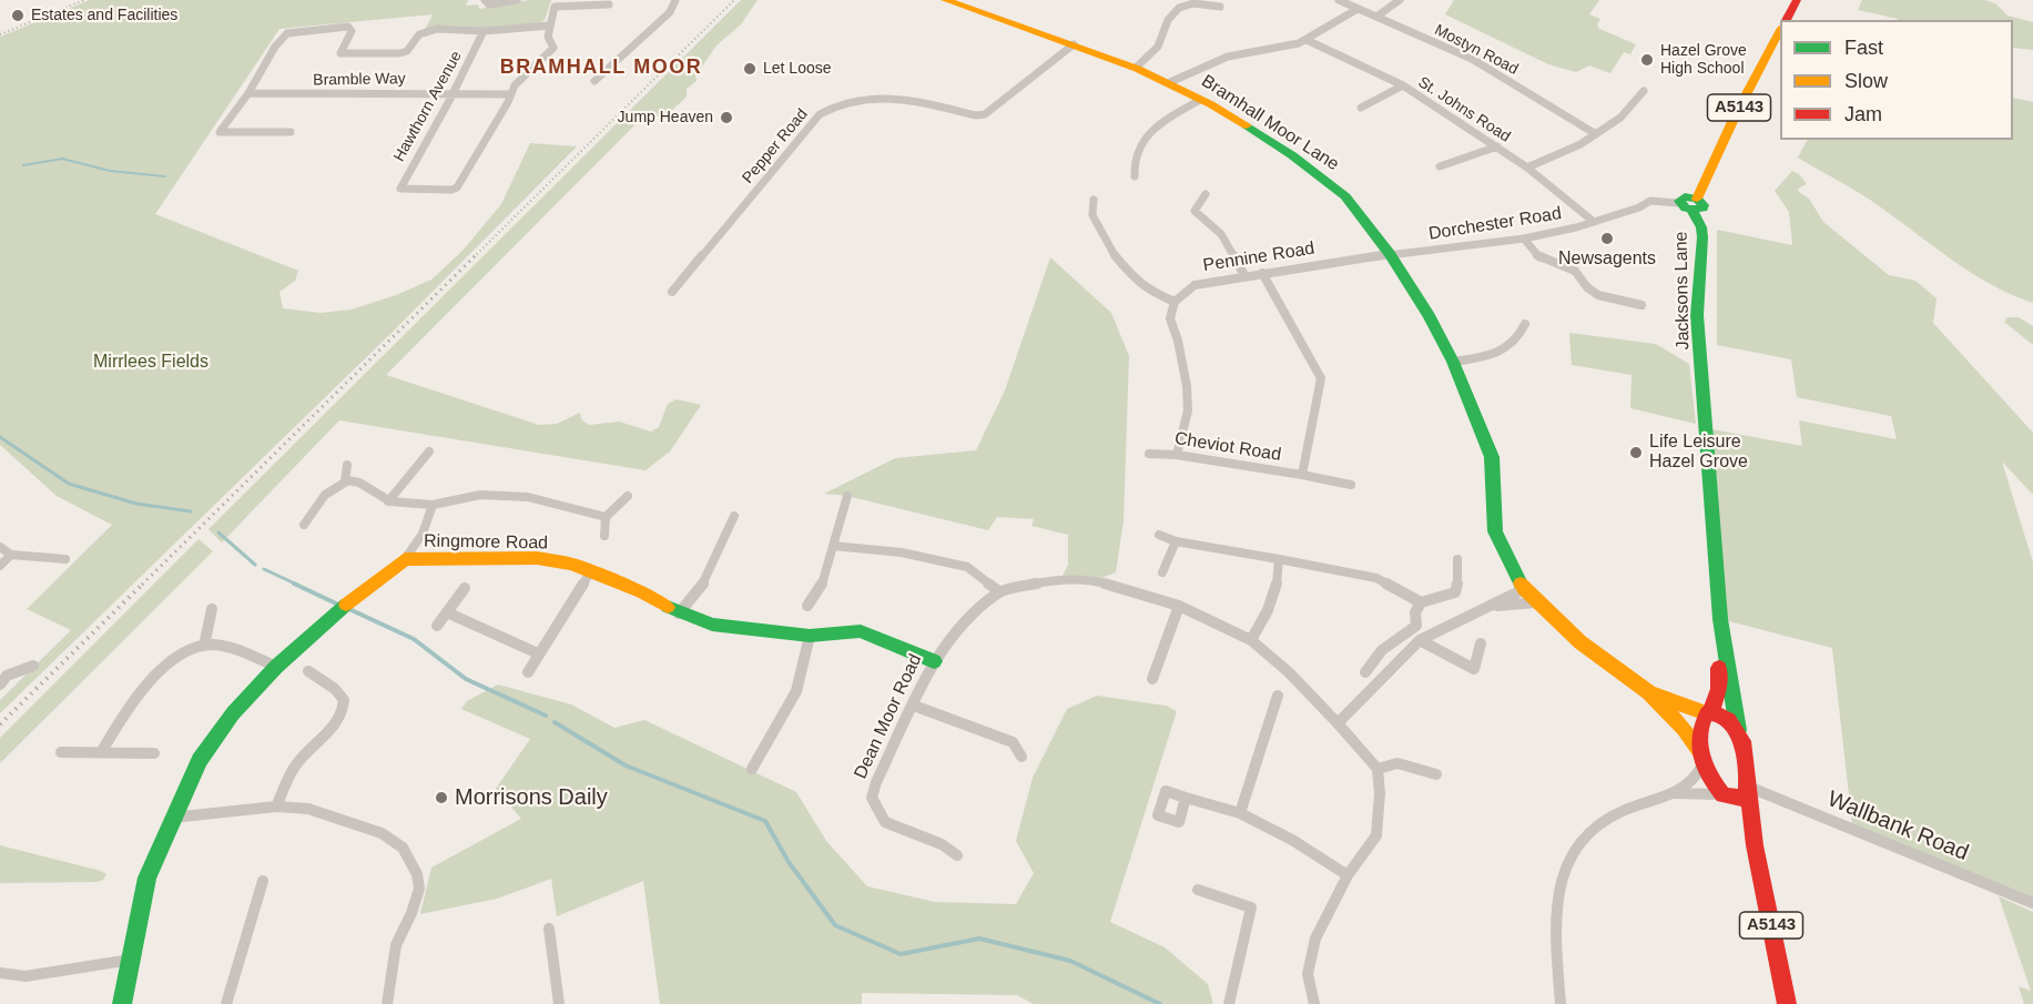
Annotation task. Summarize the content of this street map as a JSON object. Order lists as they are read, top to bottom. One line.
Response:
{"streets":{"street":["Mostyn Road","Bramble Way","Hawthorn Avenue","A5143","St. Johns Road","Bramhall Moor Lane","Pepper Road","Dorchester Road","Pennine Road","Jacksons Lane","Cheviot Road","Ringmore Road","Dean Moor Road","Wallbank Road"]},"crossings":[["Bramble Way","Hawthorn Avenue"],["A5143","Bramhall Moor Lane"],["A5143","Jacksons Lane"],["A5143","Wallbank Road"],["St. Johns Road","Dorchester Road"],["Bramhall Moor Lane","Pepper Road"],["Bramhall Moor Lane","Dorchester Road"],["Bramhall Moor Lane","Pennine Road"],["Bramhall Moor Lane","Jacksons Lane"],["Dorchester Road","Pennine Road"],["Dorchester Road","Jacksons Lane"],["Pennine Road","Cheviot Road"],["Jacksons Lane","Wallbank Road"],["Ringmore Road","Dean Moor Road"]],"districts":["BRAMHALL MOOR"],"parks":["Mirrlees Fields"],"places":["Estates and Facilities","Hazel Grove High School","Let Loose","Jump Heaven","Newsagents","Life Leisure Hazel Grove","Morrisons Daily"],"legend":["Fast","Slow","Jam"]}
